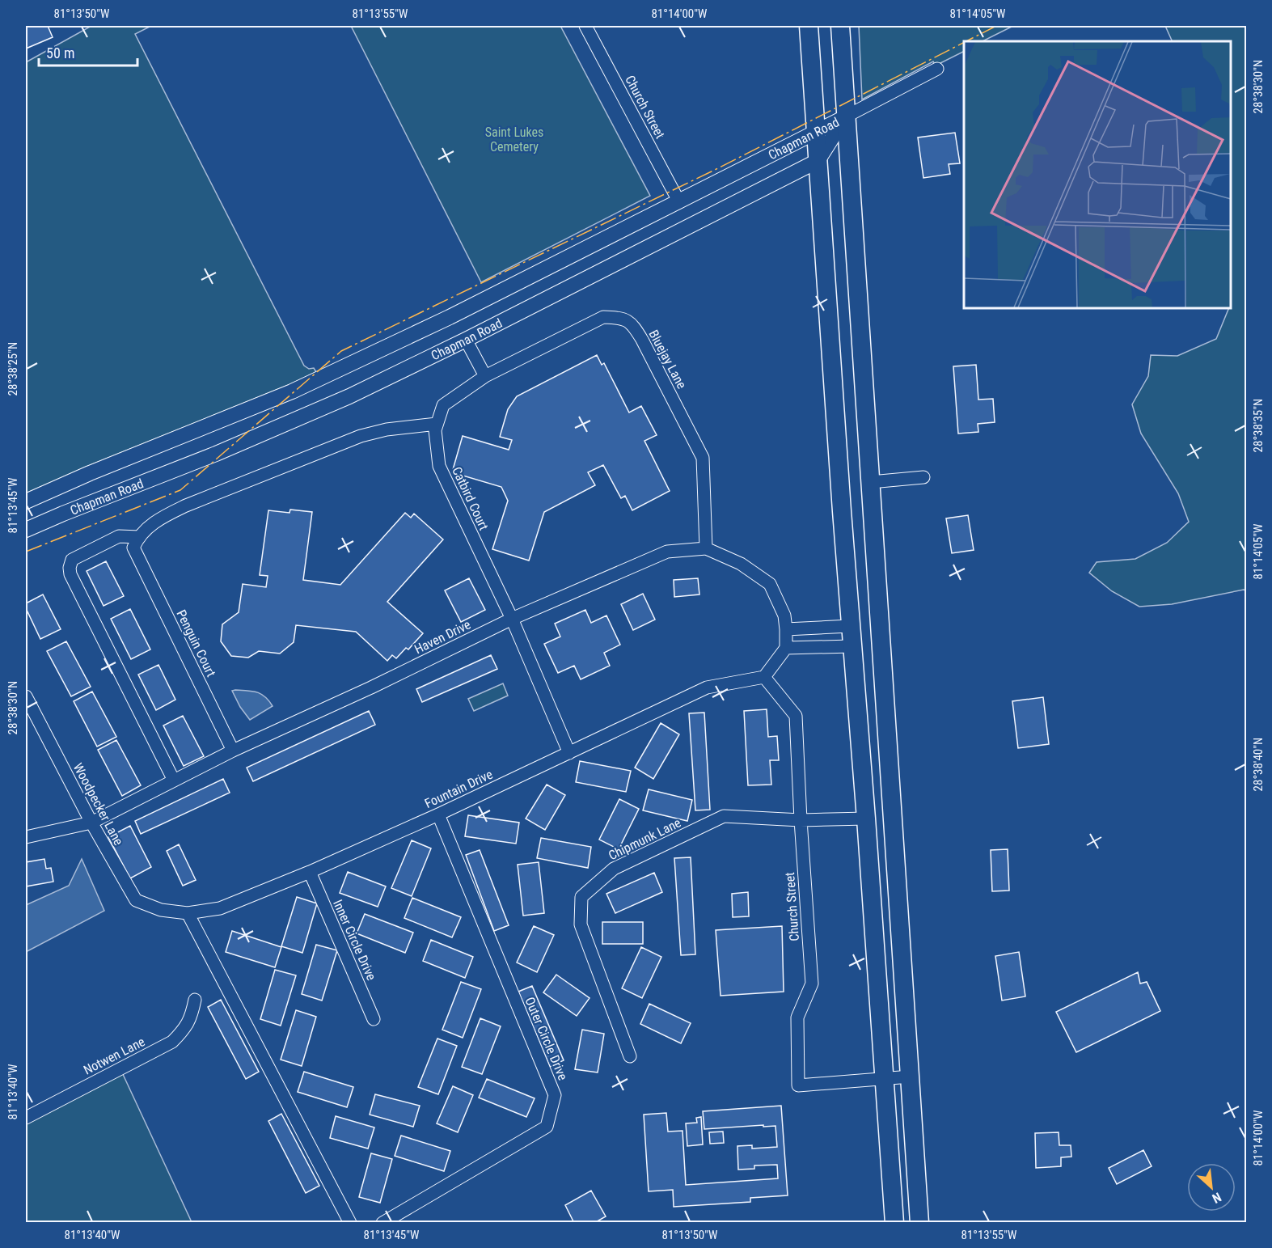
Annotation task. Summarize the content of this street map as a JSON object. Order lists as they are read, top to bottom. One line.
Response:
{"streets":{"street":["Church Street","Chapman Road","Bluejay Lane","Catbird Court","Haven Drive","Penguin Court","Fountain Drive","Woodpecker Lane","Chipmunk Lane","Inner Circle Drive","Outer Circle Drive","Notwen Lane"]},"crossings":[["Church Street","Chapman Road"],["Church Street","Fountain Drive"],["Church Street","Chipmunk Lane"],["Bluejay Lane","Catbird Court"],["Bluejay Lane","Haven Drive"],["Catbird Court","Haven Drive"],["Catbird Court","Fountain Drive"],["Haven Drive","Penguin Court"],["Haven Drive","Woodpecker Lane"],["Fountain Drive","Woodpecker Lane"],["Fountain Drive","Inner Circle Drive"],["Fountain Drive","Outer Circle Drive"]],"parks":["Saint Lukes Cemetery"],"scale_bar":"50 m","north":"bottom right","coordinates":["81°13'50\"W","81°13'55\"W","81°14'00\"W","81°14'05\"W","28°38'30\"N","28°38'25\"N","28°38'35\"N","81°13'45\"W","28°38'40\"N","81°13'40\"W"]}
